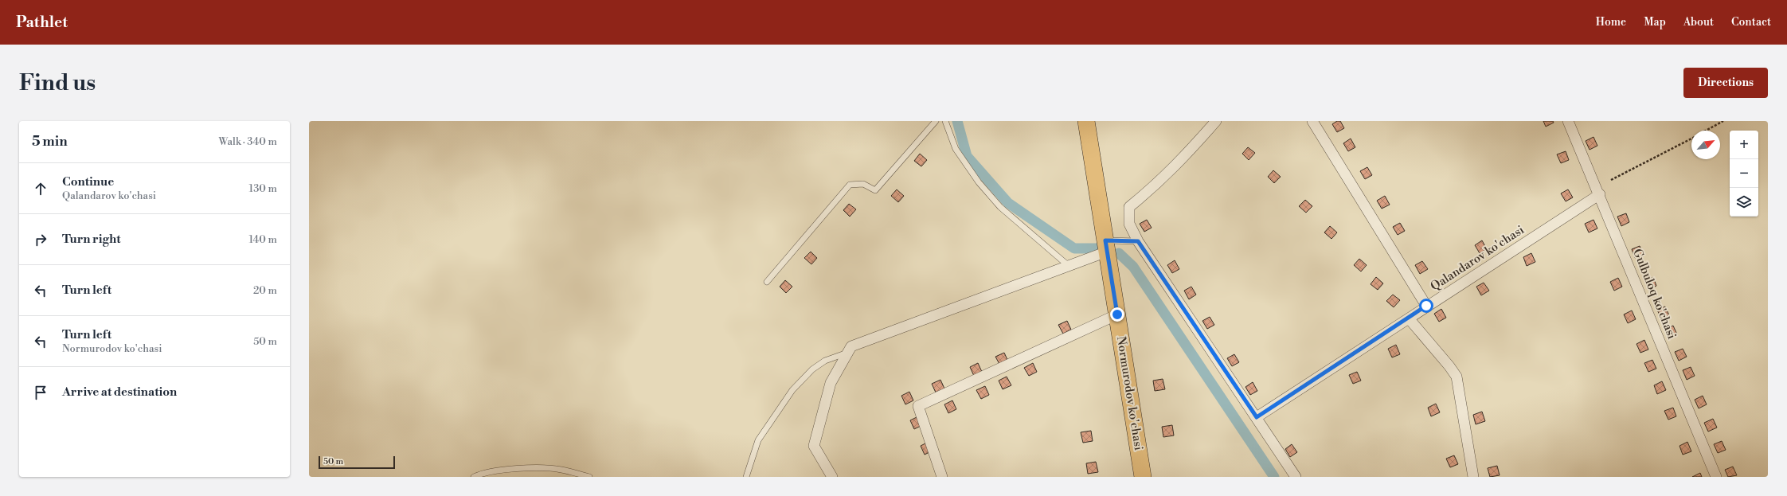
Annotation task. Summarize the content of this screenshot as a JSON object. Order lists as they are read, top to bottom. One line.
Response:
{"streets":{"main road":["Normurodov ko'chasi"],"street":["Qalandarov ko'chasi","Gulbuloq ko'chasi"]},"crossings":[["Qalandarov ko'chasi","Gulbuloq ko'chasi"]],"scale_bar":"50 m","north":"top right","page":{"header":"Pathlet","nav":["Home","Map","About","Contact"],"buttons":"Directions","title":"Find us","heading":["5 min","Walk · 340 m"],"map_buttons":["+","−"],"list":[["Continue","Qalandarov ko'chasi","130 m"],["Turn right","140 m"],["Turn left","20 m"],["Turn left","Normurodov ko'chasi","50 m"],"Arrive at destination"],"scale":"50 m"}}
